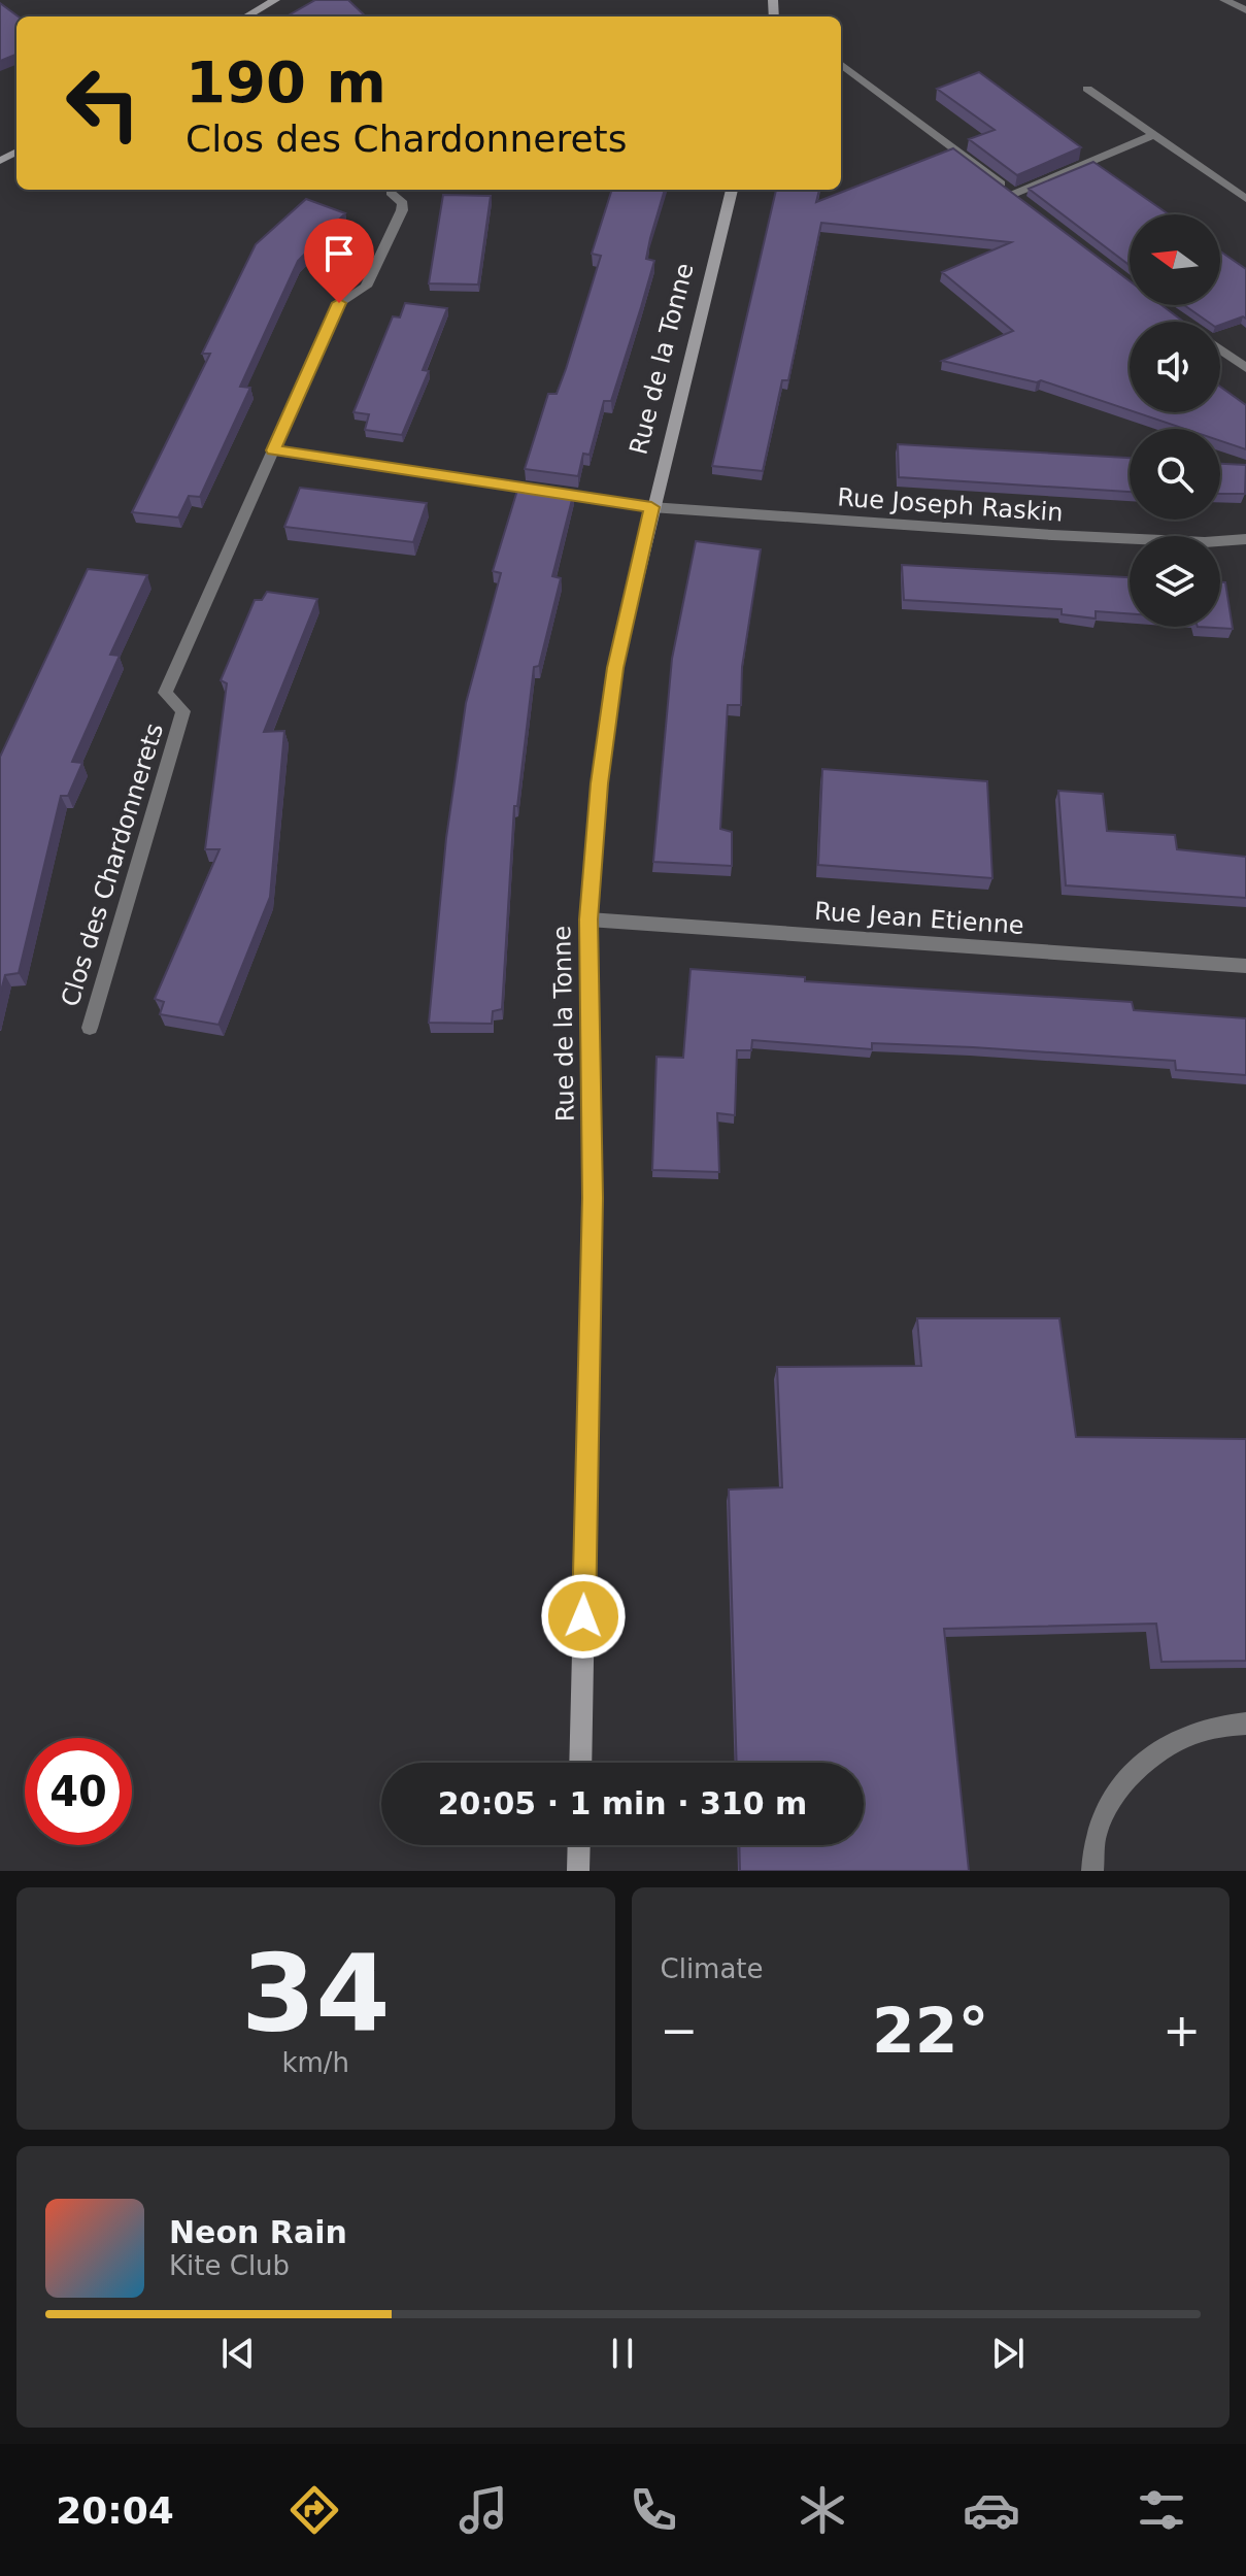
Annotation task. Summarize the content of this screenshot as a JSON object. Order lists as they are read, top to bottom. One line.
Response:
{"streets":{"street":["Rue de la Tonne","Rue Joseph Raskin","Clos des Chardonnerets","Rue Jean Etienne"]},"crossings":[["Rue de la Tonne","Rue Joseph Raskin"],["Rue de la Tonne","Rue Jean Etienne"]],"north":"left","page":{"turn":["190 m","Clos des Chardonnerets"],"limit":"40","trip":"20:05 · 1 min · 310 m","tile":[["34","km/h"],"Climate"],"heat":["−","22°","+"],"song":["Neon Rain","Kite Club"],"tabs":"20:04"}}
